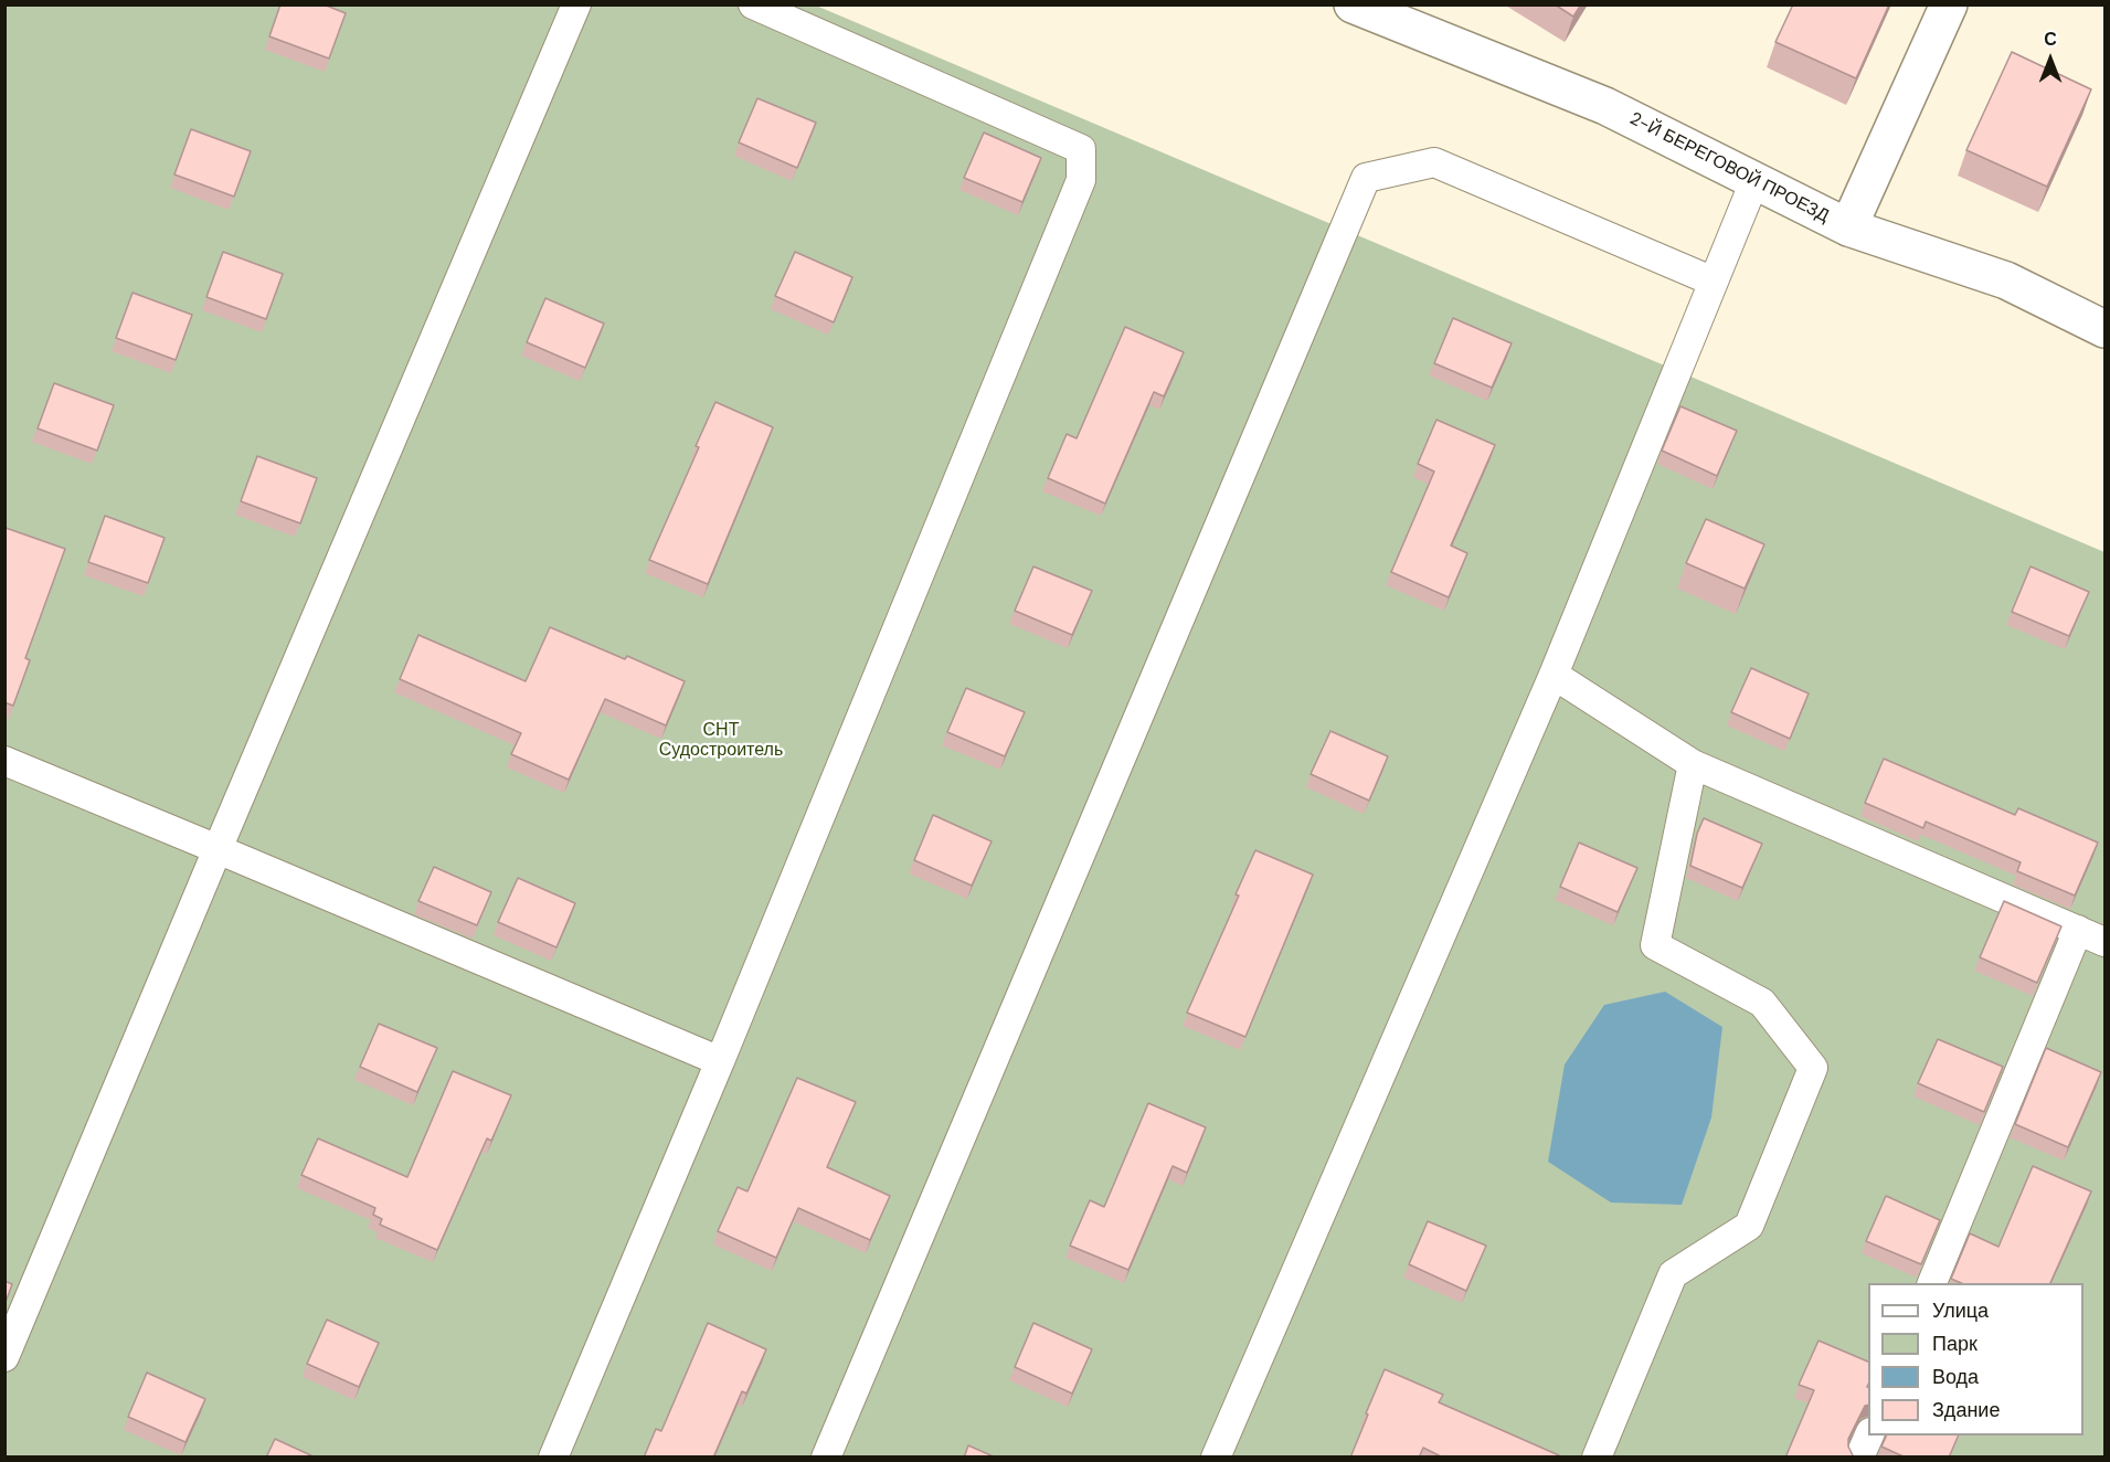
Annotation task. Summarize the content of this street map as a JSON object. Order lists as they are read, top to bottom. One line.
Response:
{"streets":{"street":["2-Й БЕРЕГОВОЙ ПРОЕЗД"]},"parks":["СНТ Судостроитель"],"legend":["Улица","Парк","Вода","Здание"],"north":"top"}
